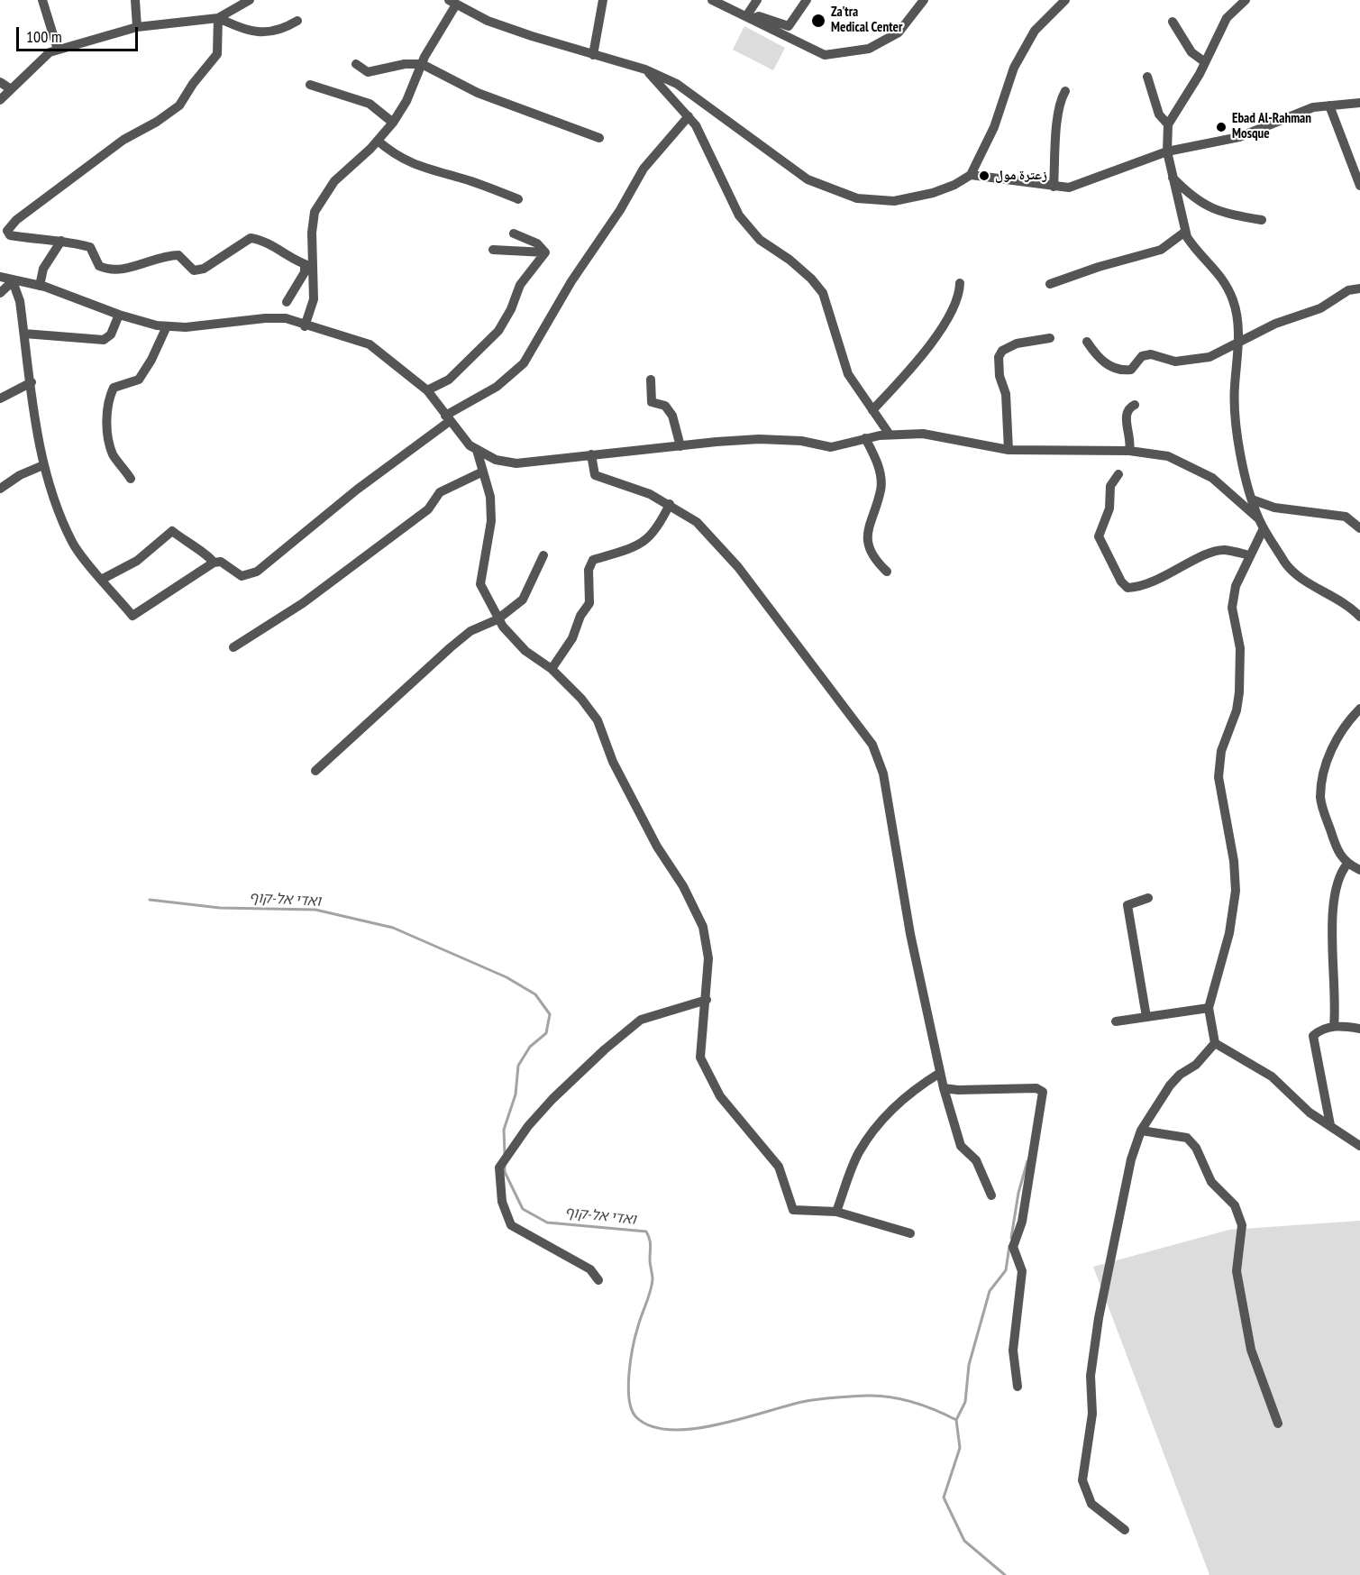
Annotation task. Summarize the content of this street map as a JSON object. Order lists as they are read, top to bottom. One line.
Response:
{"water":["ואדי אל-קוף"],"places":["Za'tra Medical Center","Ebad Al-Rahman Mosque","زعترة مول"],"scale_bar":"100 m"}
